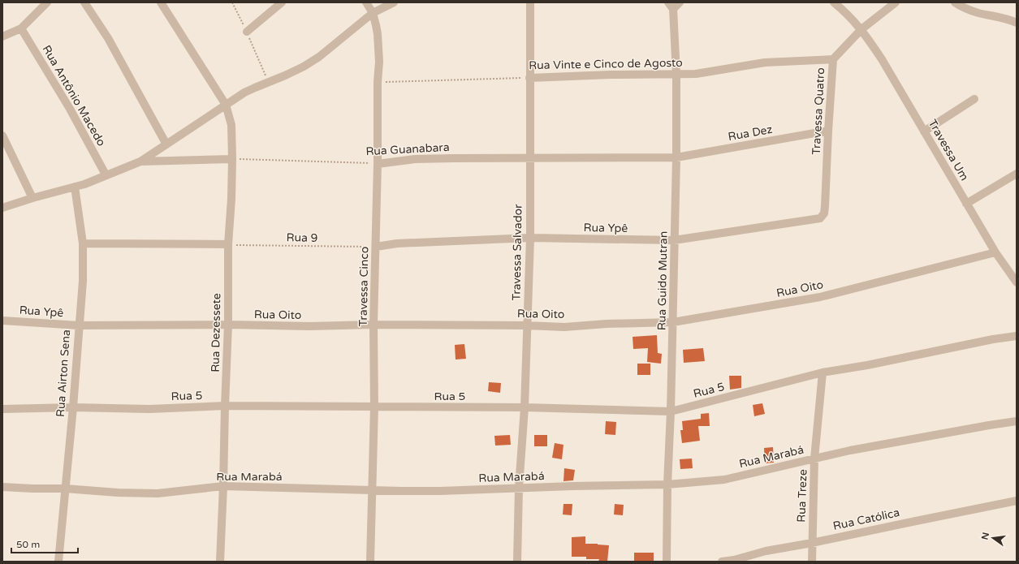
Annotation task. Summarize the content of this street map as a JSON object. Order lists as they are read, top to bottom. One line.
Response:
{"streets":{"street":["Rua Vinte e Cinco de Agosto","Rua Antônio Macedo","Travessa Quatro","Rua Dez","Rua Guanabara","Travessa Um","Rua Ypê","Travessa Salvador","Rua Guido Mutran","Travessa Cinco","Rua Oito","Rua Dezessete","Rua Airton Sena","Rua 5","Rua Marabá","Rua Treze","Rua Católica"],"path":["Rua 9"]},"crossings":[["Rua Vinte e Cinco de Agosto","Travessa Quatro"],["Rua Vinte e Cinco de Agosto","Travessa Salvador"],["Rua Vinte e Cinco de Agosto","Rua Guido Mutran"],["Rua Vinte e Cinco de Agosto","Travessa Cinco"],["Travessa Quatro","Rua Dez"],["Travessa Quatro","Travessa Um"],["Travessa Quatro","Rua Ypê"],["Rua Dez","Rua Guanabara"],["Rua Dez","Rua Guido Mutran"],["Rua Guanabara","Travessa Salvador"],["Rua Guanabara","Rua Guido Mutran"],["Rua Guanabara","Travessa Cinco"],["Rua Guanabara","Rua Dezessete"],["Travessa Um","Rua Oito"],["Rua Ypê","Rua 9"],["Rua Ypê","Travessa Salvador"],["Rua Ypê","Rua Guido Mutran"],["Rua Ypê","Travessa Cinco"],["Rua Ypê","Rua Oito"],["Rua Ypê","Rua Airton Sena"],["Rua 9","Travessa Cinco"],["Rua 9","Rua Dezessete"],["Travessa Salvador","Rua Oito"],["Travessa Salvador","Rua 5"],["Travessa Salvador","Rua Marabá"],["Rua Guido Mutran","Rua Oito"],["Rua Guido Mutran","Rua 5"],["Rua Guido Mutran","Rua Marabá"],["Travessa Cinco","Rua Oito"],["Travessa Cinco","Rua 5"],["Travessa Cinco","Rua Marabá"],["Rua Oito","Rua Dezessete"],["Rua Oito","Rua Airton Sena"],["Rua Dezessete","Rua 5"],["Rua Dezessete","Rua Marabá"],["Rua Airton Sena","Rua 5"],["Rua Airton Sena","Rua Marabá"],["Rua 5","Rua Treze"],["Rua Marabá","Rua Treze"],["Rua Treze","Rua Católica"]],"scale_bar":"50 m","north":"left"}
